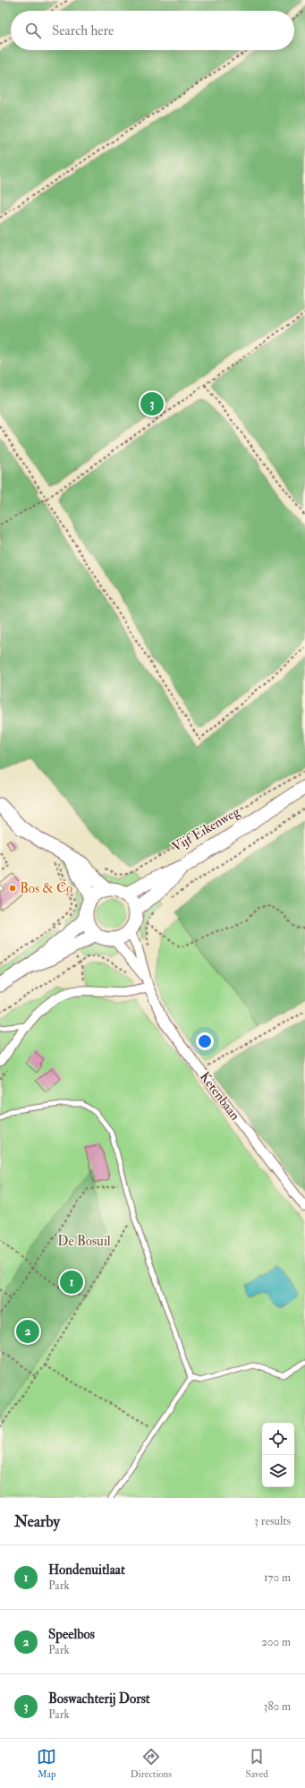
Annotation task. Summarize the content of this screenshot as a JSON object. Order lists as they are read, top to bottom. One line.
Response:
{"streets":{"main road":["Vijf Eikenweg"],"street":["Ketenbaan"]},"crossings":[["Vijf Eikenweg","Ketenbaan"]],"parks":["De Bosuil"],"places":["Bos & Co"],"page":{"search":"Search here","pins":["3","1","2"],"heading":["Nearby","3 results"],"list":[{"mark":"1","name":"Hondenuitlaat","note":"Park","value":"170 m"},{"mark":"2","name":"Speelbos","note":"Park","value":"200 m"},{"mark":"3","name":"Boswachterij Dorst","note":"Park","value":"380 m"}],"nav":["Map","Directions","Saved"]}}
